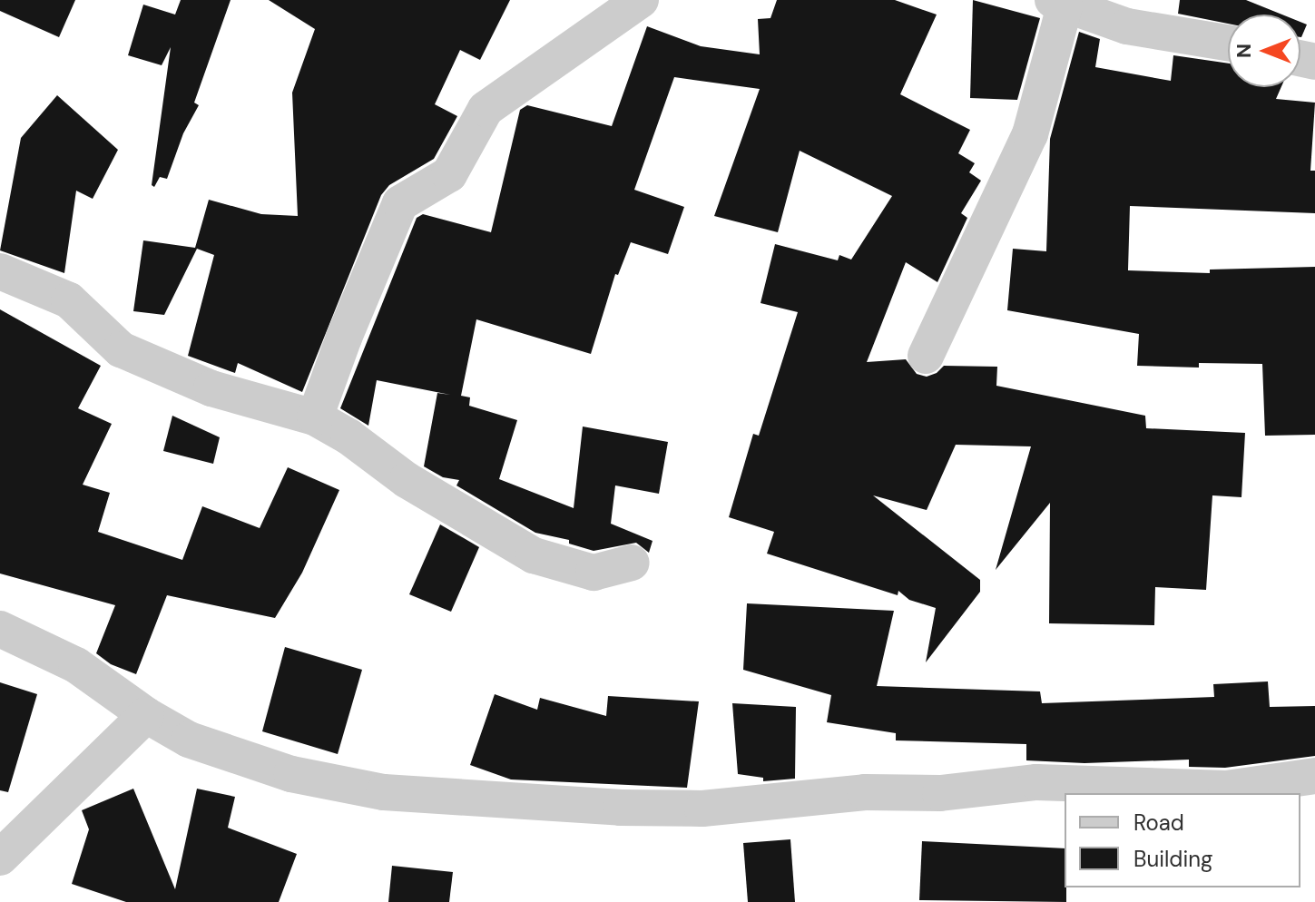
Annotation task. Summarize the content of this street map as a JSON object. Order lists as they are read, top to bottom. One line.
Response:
{"legend":["Road","Building"],"north":"left"}
